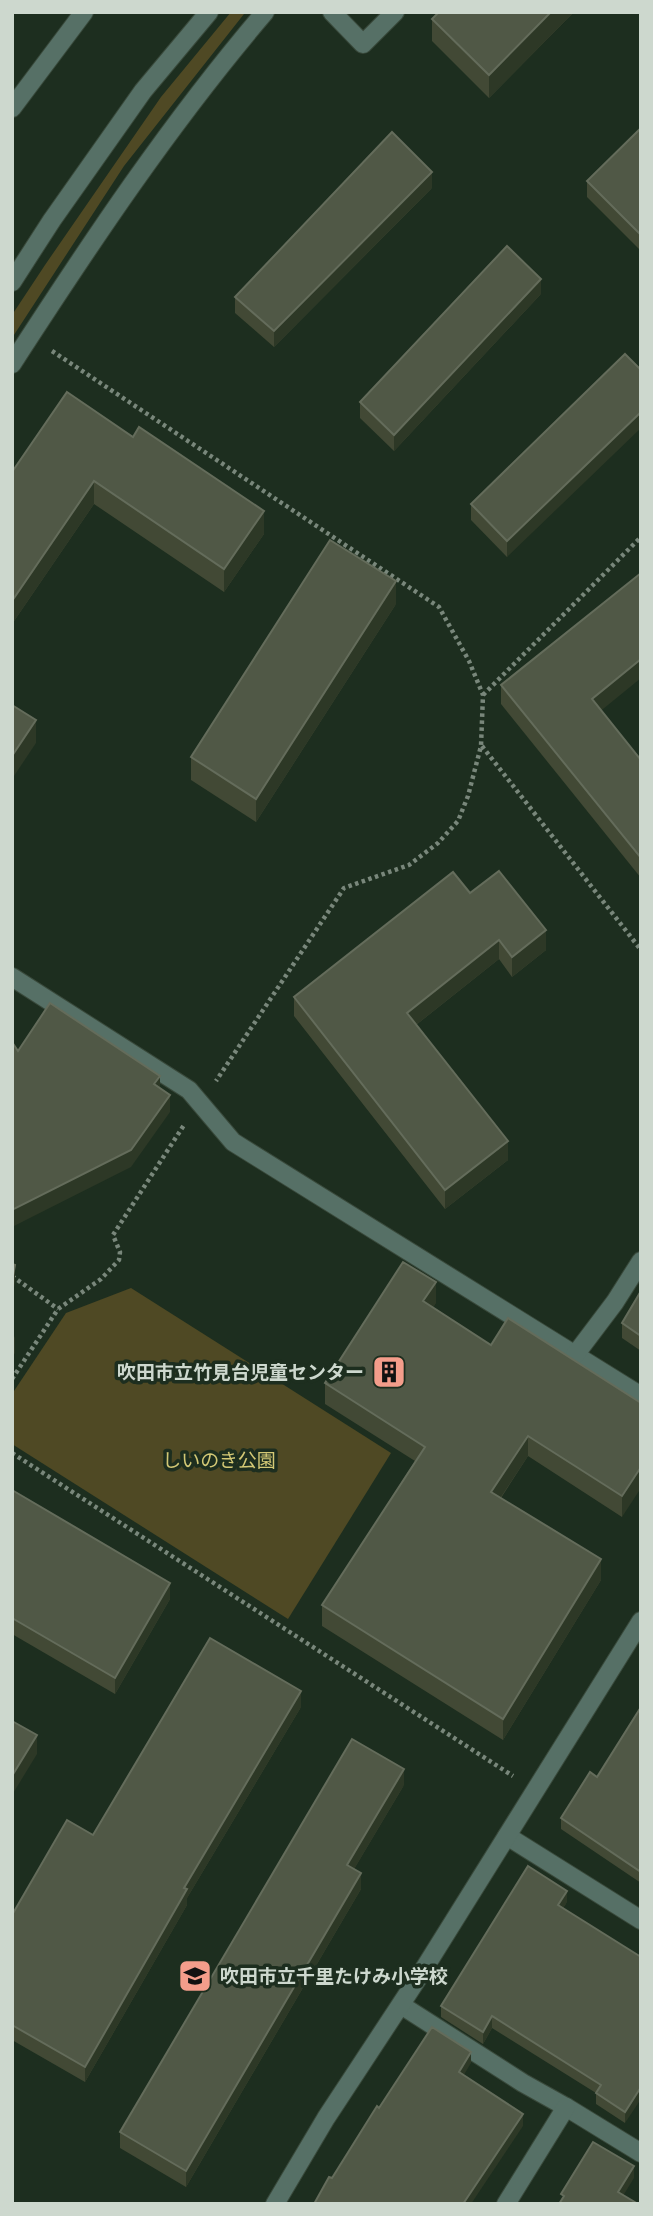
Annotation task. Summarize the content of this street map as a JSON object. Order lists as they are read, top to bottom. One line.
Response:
{"parks":["しいのき公園"],"places":{"building":["吹田市立竹見台児童センター"],"school or university":["吹田市立千里たけみ小学校"]}}
